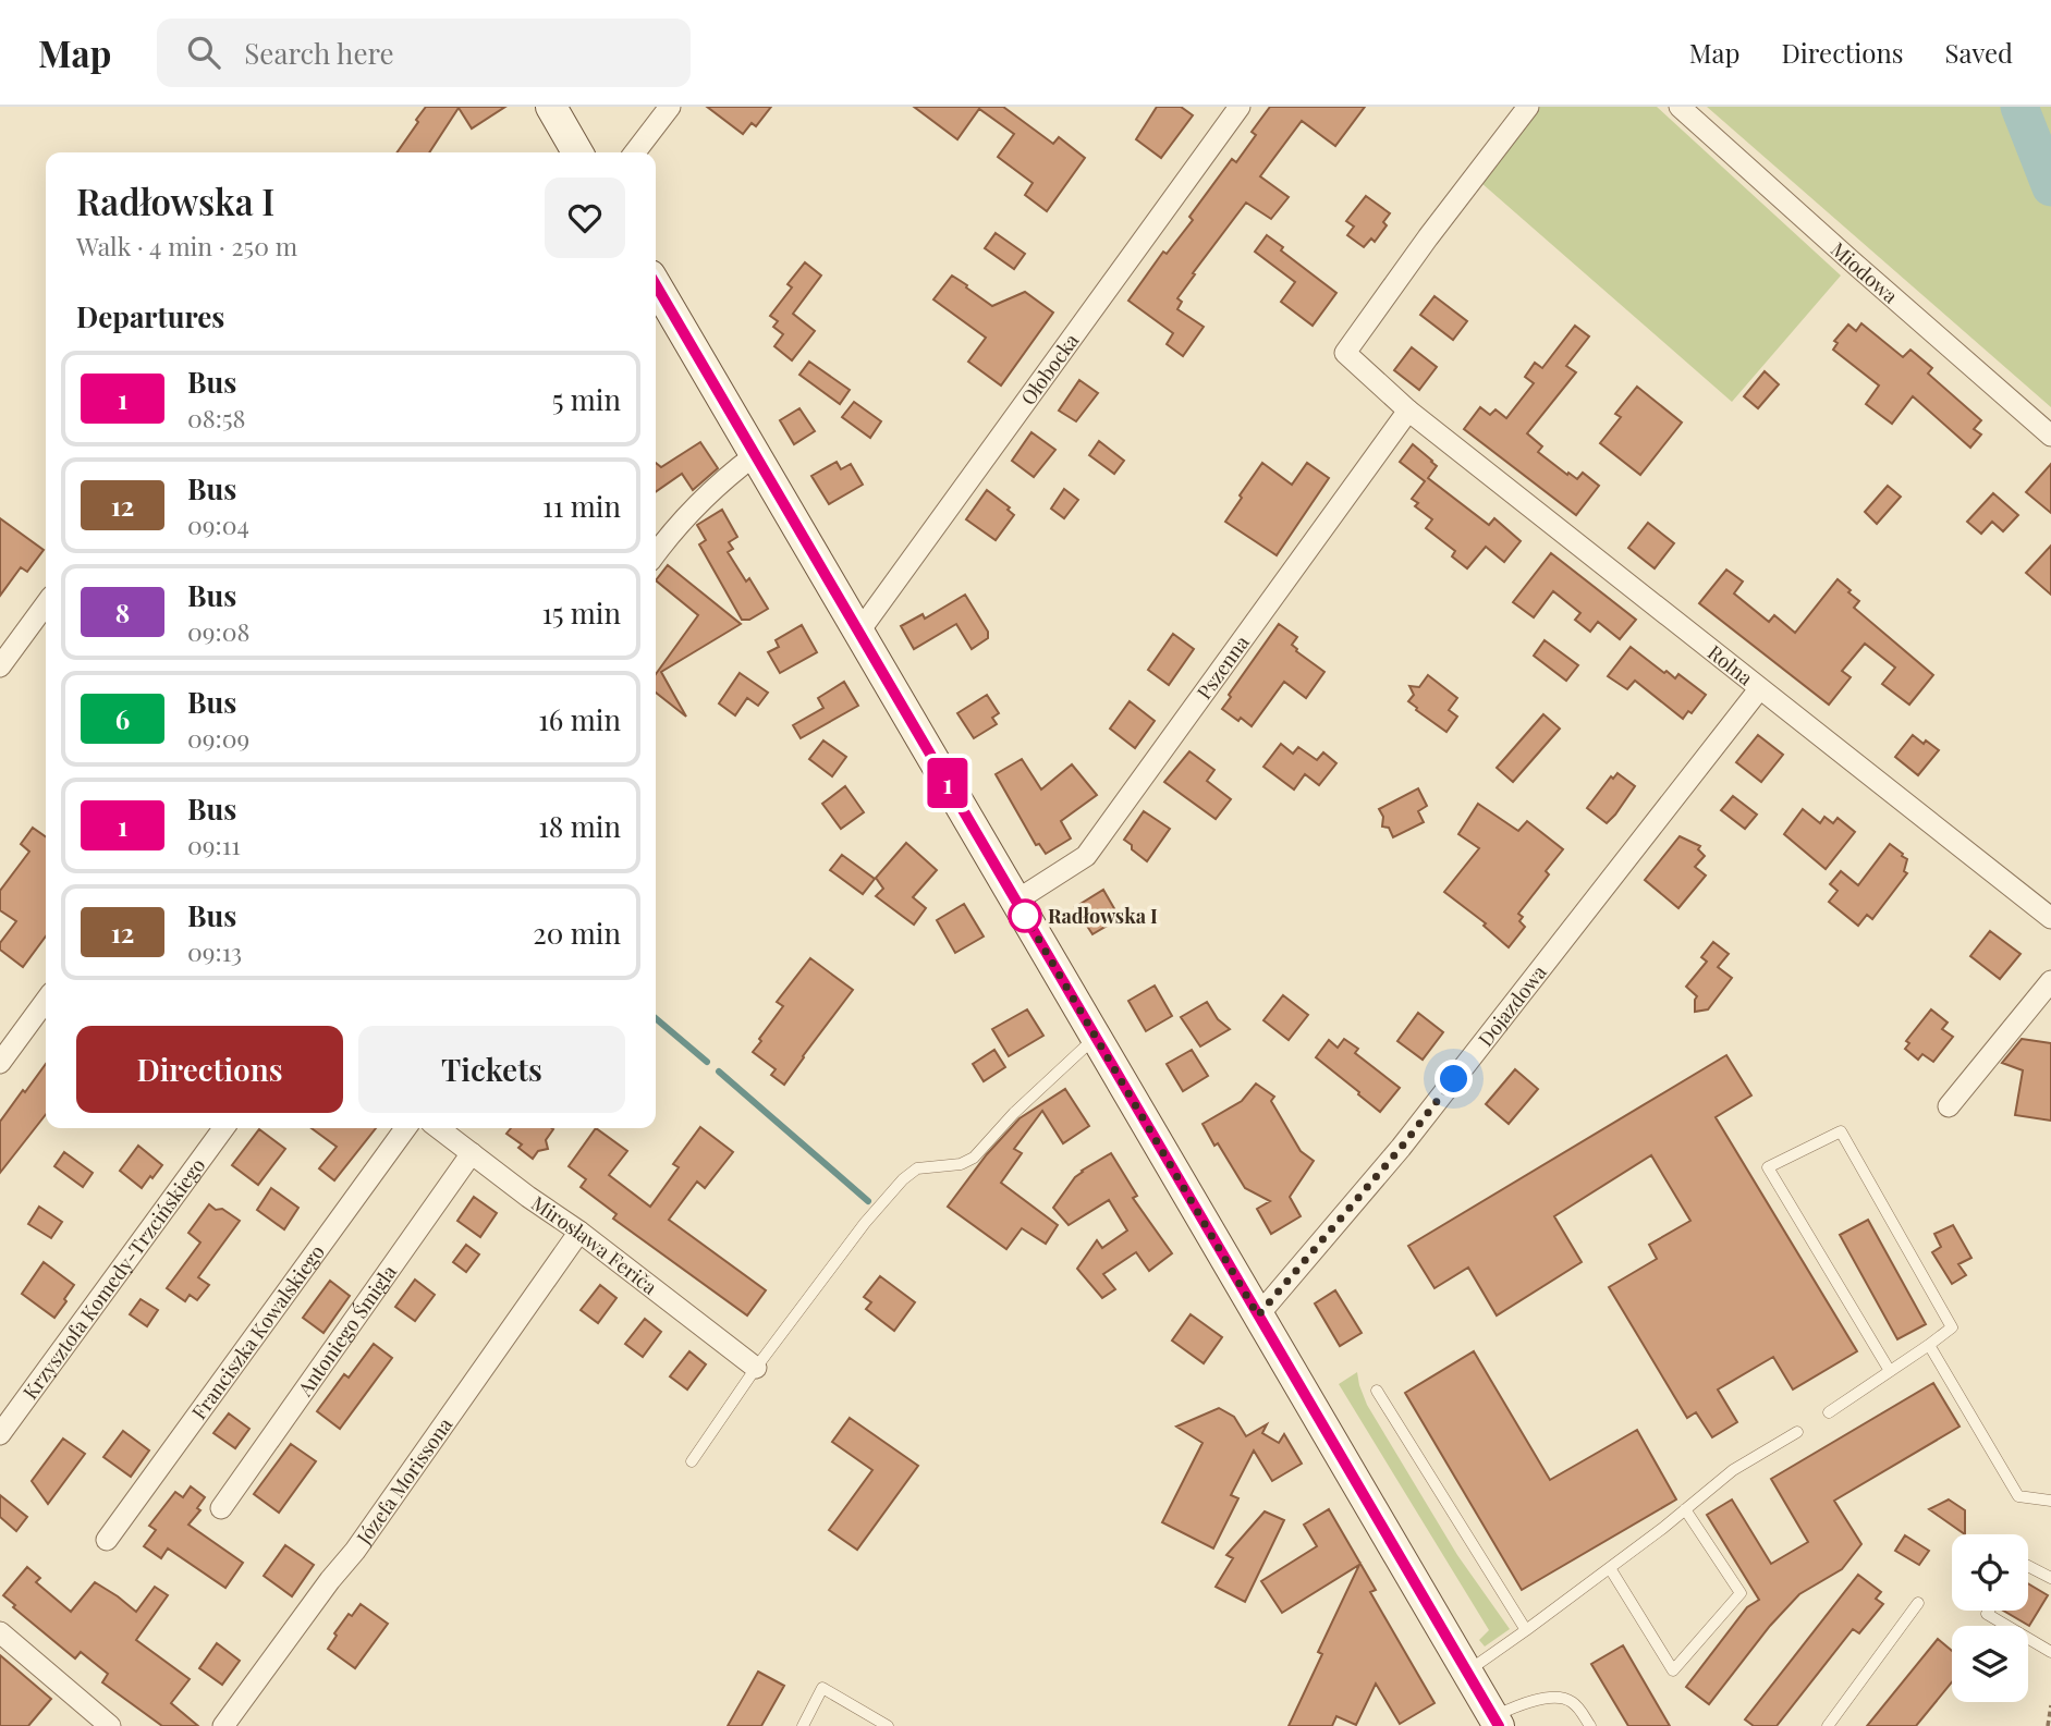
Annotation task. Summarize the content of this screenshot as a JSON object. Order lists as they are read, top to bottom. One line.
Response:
{"streets":{"street":["Miodowa","Ołobocka","Rolna","Pszenna","Dojazdowa","Mirosława Feriča","Krzysztofa Komedy-Trzcińskiego","Franciszka Kowalskiego","Antoniego Śmigla","Józefa Morissona"]},"crossings":[["Rolna","Pszenna"],["Rolna","Dojazdowa"],["Mirosława Feriča","Antoniego Śmigla"],["Mirosława Feriča","Józefa Morissona"]],"places":["Radłowska I"],"lines":["bus line 1"],"page":{"header":"Map","search":"Search here","nav":["Map","Directions","Saved"],"on_map":"1","heading":[["Radłowska I","Walk · 4 min · 250 m"],"Departures"],"list":[{"mark":"1","name":"Bus","note":"08:58","value":"5 min"},{"mark":"12","name":"Bus","note":"09:04","value":"11 min"},{"mark":"8","name":"Bus","note":"09:08","value":"15 min"},{"mark":"6","name":"Bus","note":"09:09","value":"16 min"},{"mark":"1","name":"Bus","note":"09:11","value":"18 min"},{"mark":"12","name":"Bus","note":"09:13","value":"20 min"}],"buttons":["Directions","Tickets"]}}
